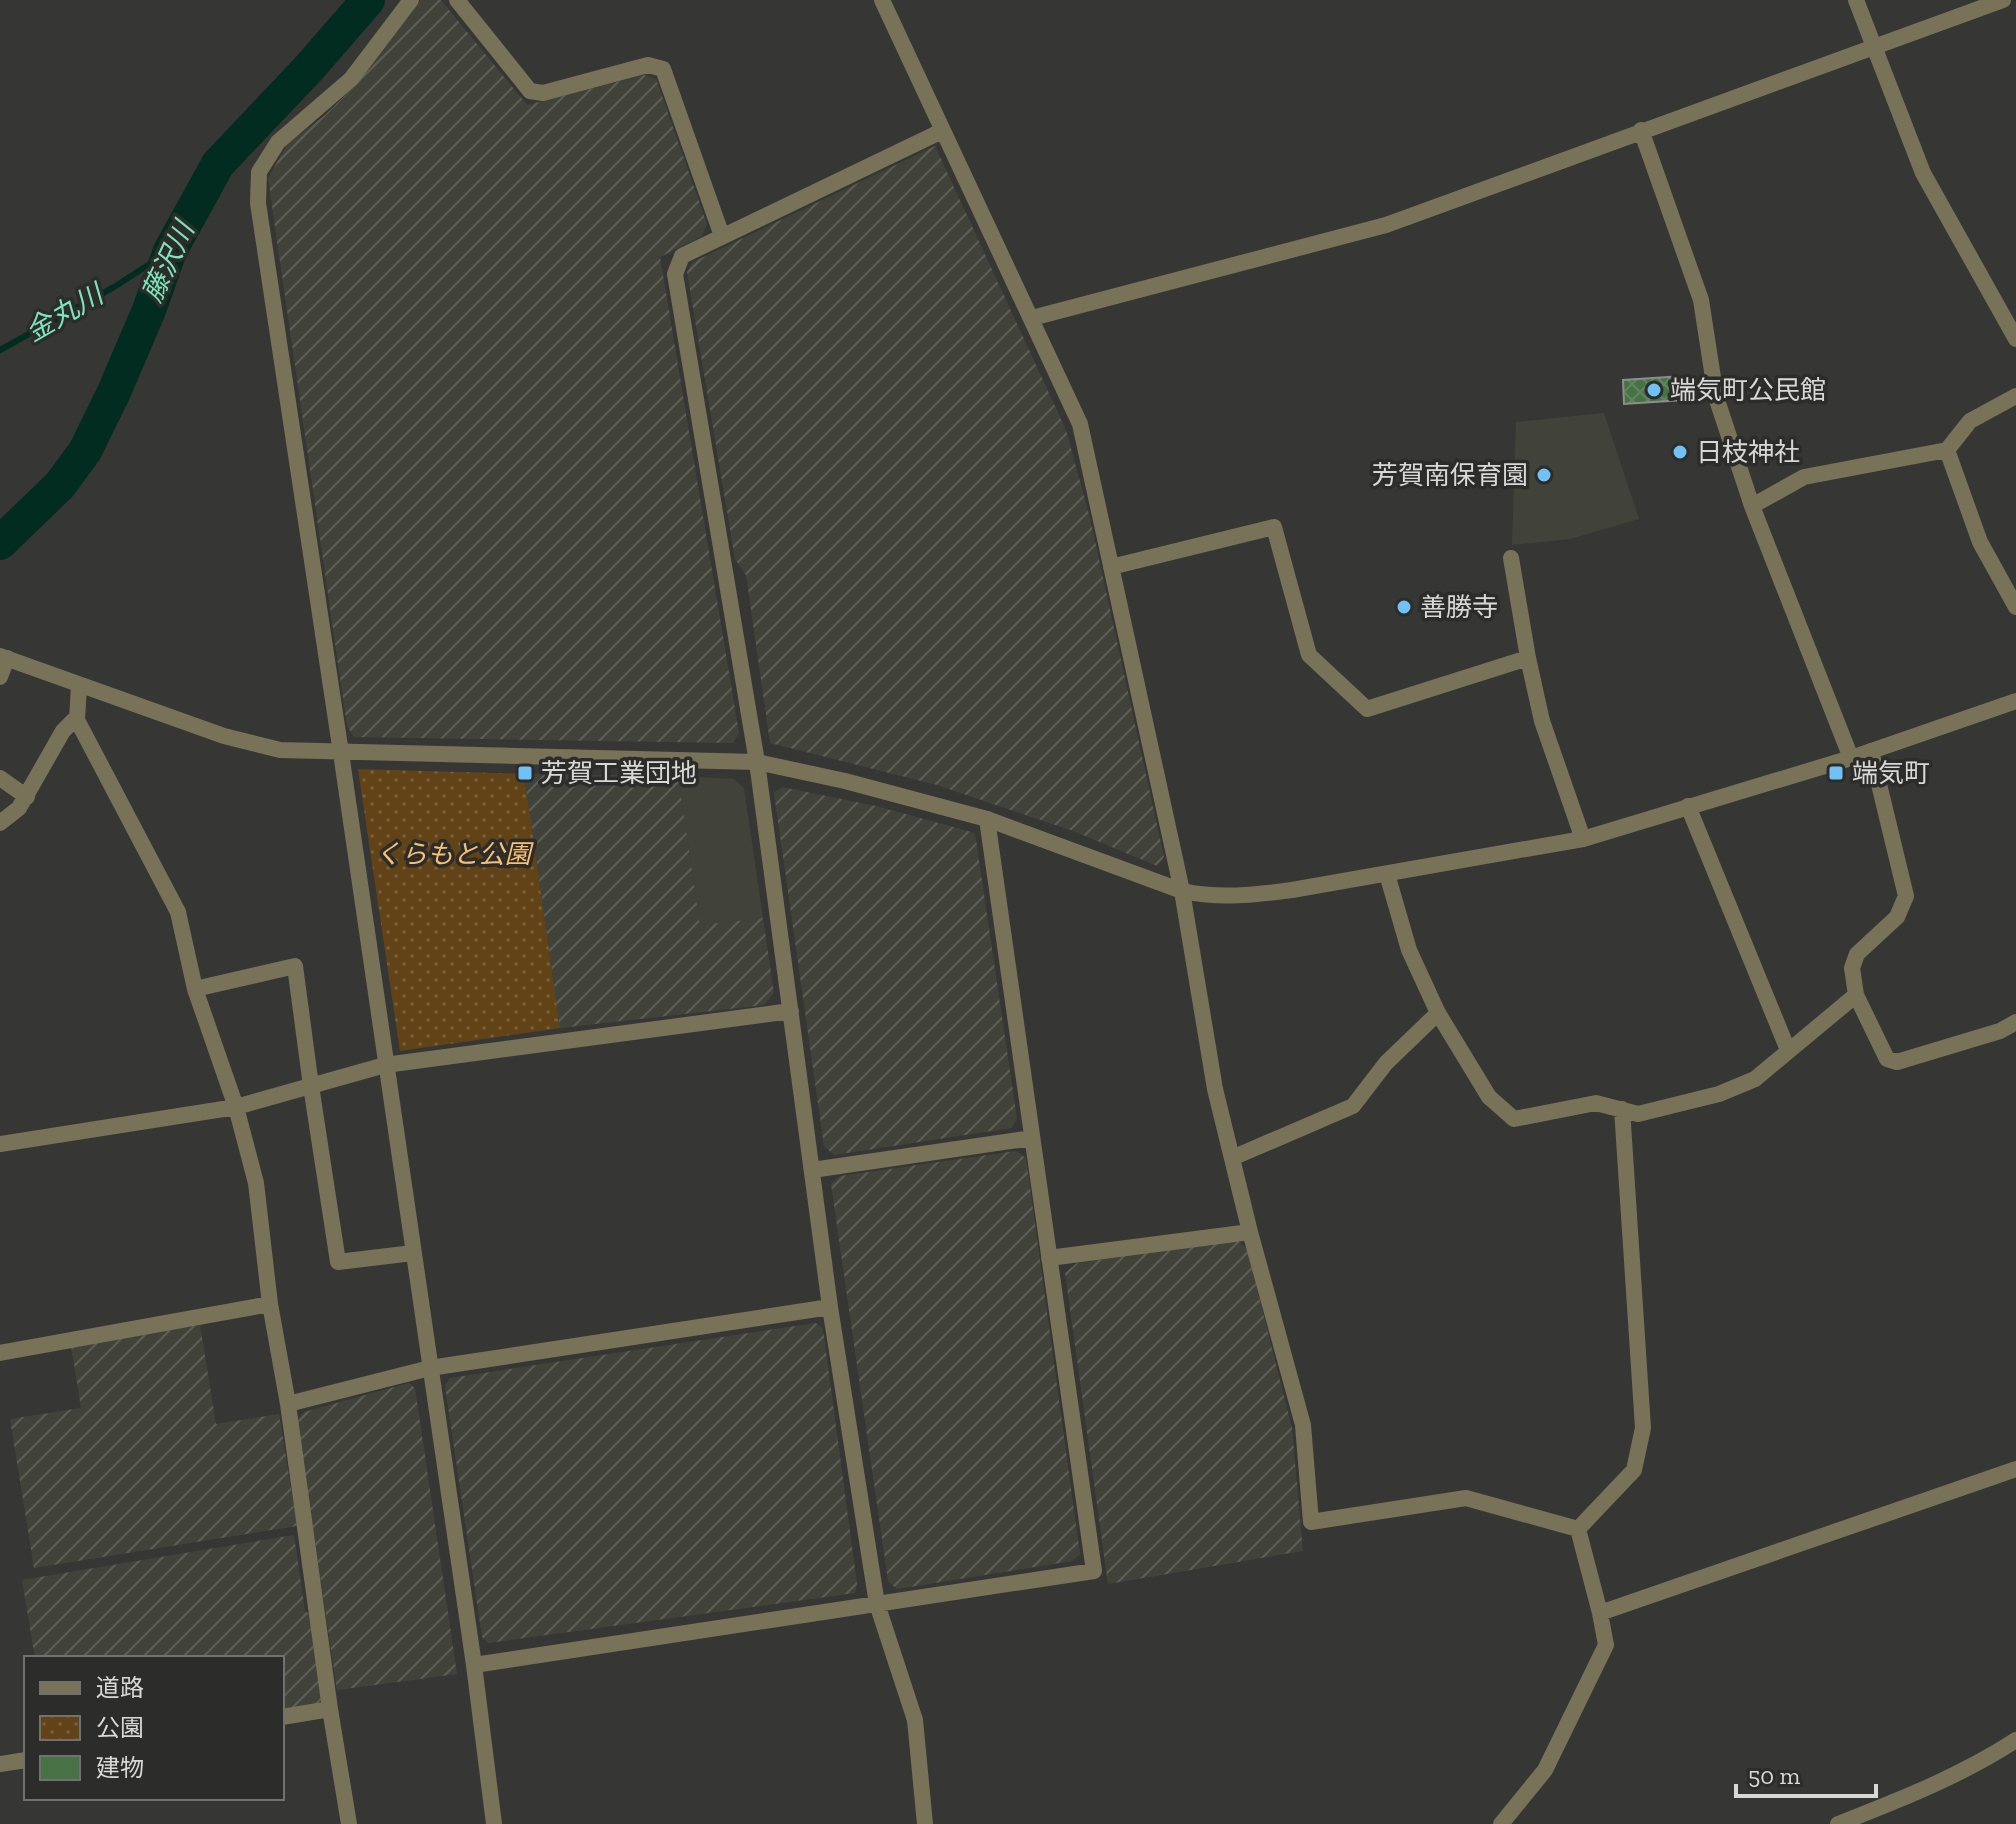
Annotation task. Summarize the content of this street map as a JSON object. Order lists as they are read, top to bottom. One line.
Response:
{"water":["藤沢川","金丸川"],"parks":["くらもと公園"],"places":{"other":["端気町公民館","日枝神社","芳賀南保育園","善勝寺"],"transit":["芳賀工業団地","端気町"]},"legend":["道路","公園","建物"],"scale_bar":"50 m"}
